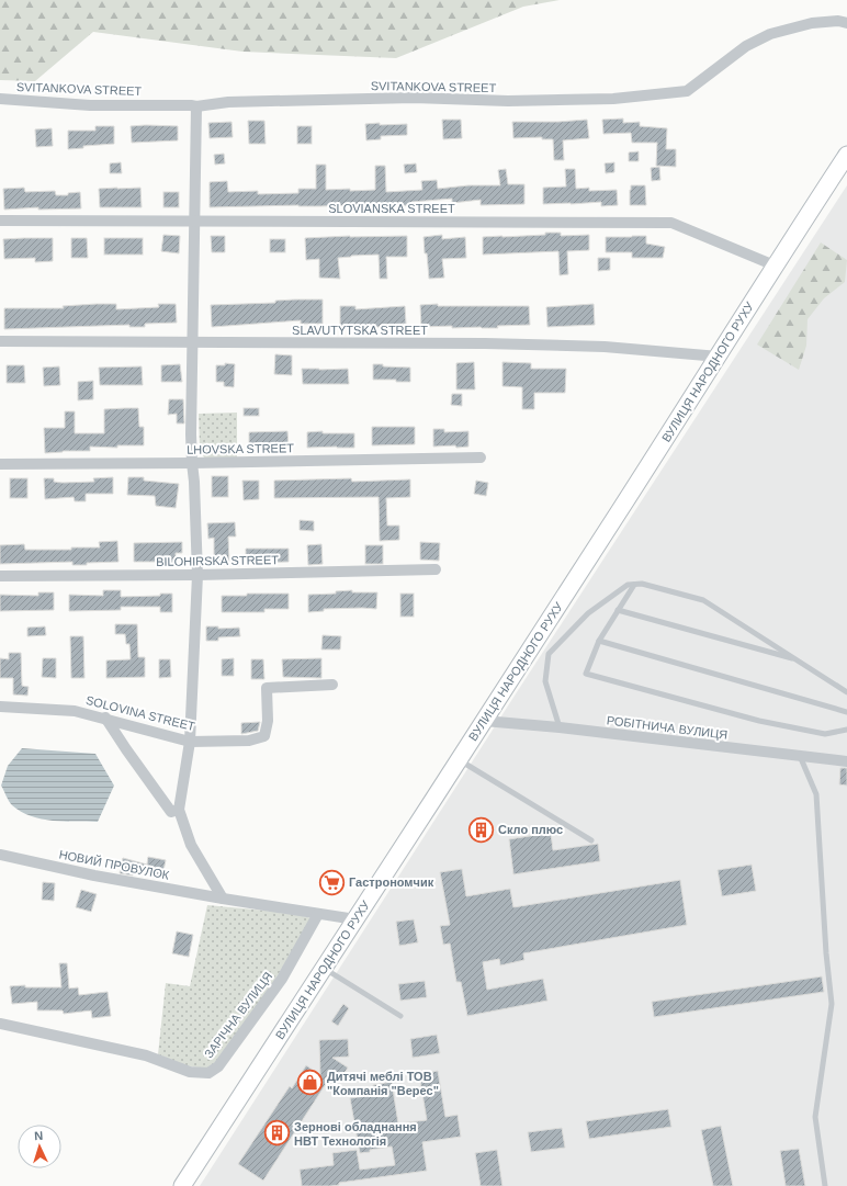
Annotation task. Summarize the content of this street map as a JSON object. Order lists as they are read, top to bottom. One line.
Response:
{"streets":{"main road":["ВУЛИЦЯ НАРОДНОГО РУХУ"],"street":["SVITANKOVA STREET","SLOVIANSKA STREET","SLAVUTYTSKA STREET","LHOVSKA STREET","BILOHIRSKA STREET","SOLOVINA STREET","РОБІТНИЧА ВУЛИЦЯ","НОВИЙ ПРОВУЛОК","ЗАРІЧНА ВУЛИЦЯ"]},"crossings":[["SLOVIANSKA STREET","ВУЛИЦЯ НАРОДНОГО РУХУ"],["SLAVUTYTSKA STREET","ВУЛИЦЯ НАРОДНОГО РУХУ"],["ВУЛИЦЯ НАРОДНОГО РУХУ","РОБІТНИЧА ВУЛИЦЯ"],["ВУЛИЦЯ НАРОДНОГО РУХУ","НОВИЙ ПРОВУЛОК"],["НОВИЙ ПРОВУЛОК","ЗАРІЧНА ВУЛИЦЯ"]],"places":{"building":["Скло плюс","Зернові обладнання НВТ Технологія"],"supermarket":["Гастрономчик"],"shop":["Дитячі меблі ТОВ \"Компанія \"Верес\""]},"north":"top"}
